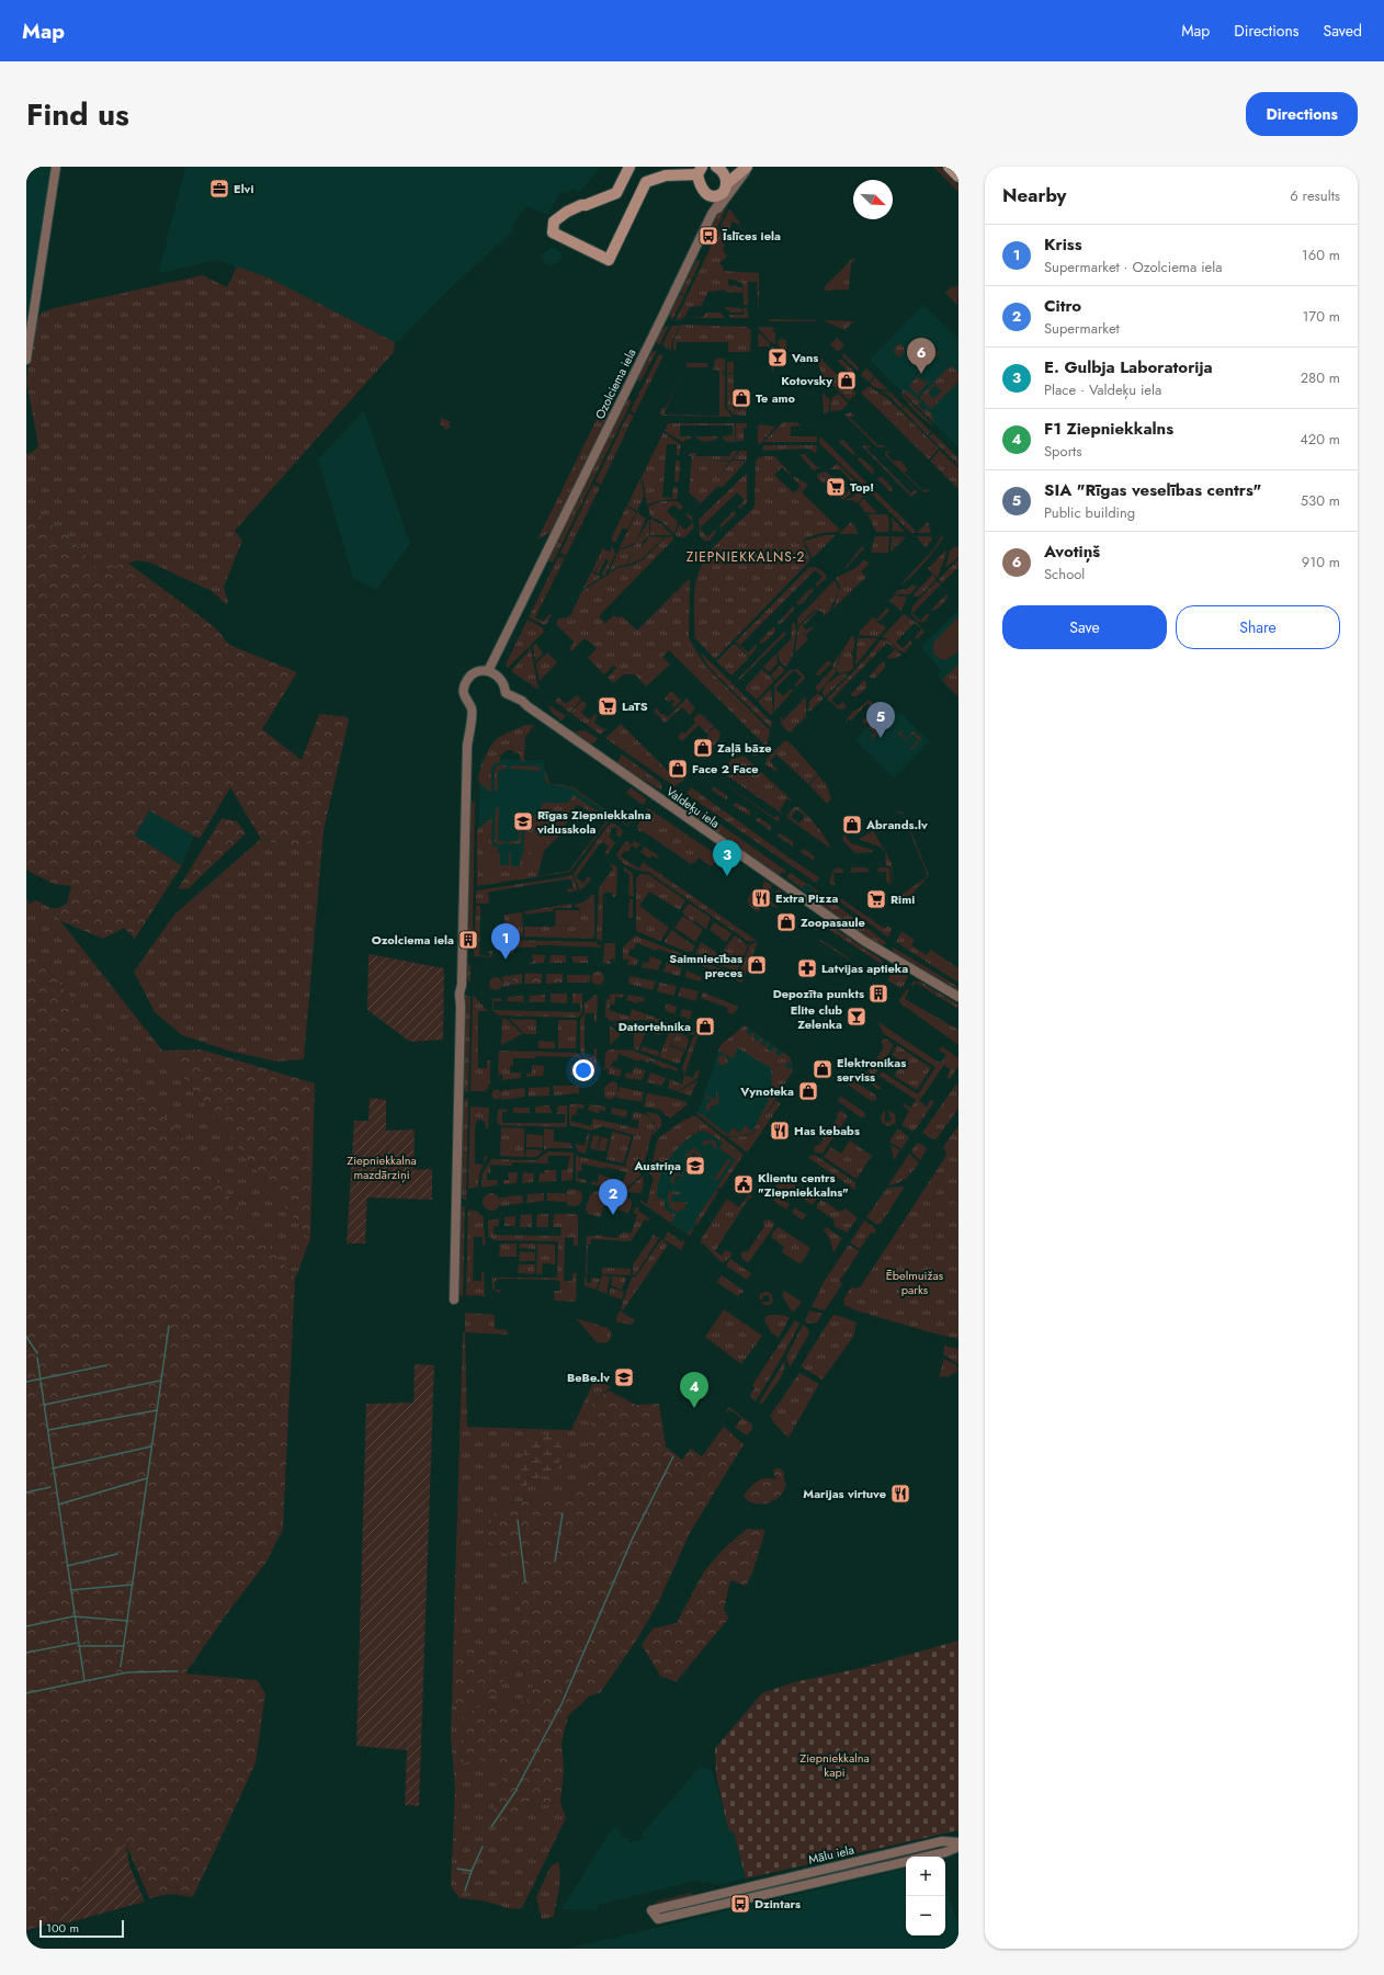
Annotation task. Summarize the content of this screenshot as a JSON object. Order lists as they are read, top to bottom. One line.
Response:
{"streets":{"highway":["Ozolciema iela"],"street":["Valdeķu iela","Mālu iela"]},"crossings":[["Ozolciema iela","Valdeķu iela"]],"districts":["ZIEPNIEKKALNS-2"],"parks":["Ziepniekkalna mazdārziņi","Ēbelmuižas parks","Ziepniekkalna kapi"],"places":{"office":["Elvi"],"bus stop":["Īslīces iela","Dzintars"],"bar":["Vans","Elite club Zelenka"],"shop":["Kotovsky","Te amo","Zaļā bāze","Face 2 Face","Abrands.lv","Zoopasaule","Saimniecības preces","Datortehnika","Elektronikas serviss","Vynoteka"],"supermarket":["Top!","LaTS","Rimi"],"school or university":["Rīgas Ziepniekkalna vidusskola","Austriņa","BeBe.lv"],"restaurant":["Extra Pizza","Has kebabs","Marijas virtuve"],"building":["Ozolciema iela","Depozīta punkts"],"pharmacy":["Latvijas aptieka"],"public building":["Klientu centrs \"Ziepniekkalns\""]},"scale_bar":"100 m","north":"bottom right","page":{"header":"Map","nav":["Map","Directions","Saved"],"title":"Find us","buttons":["Directions",["Save","Share"]],"heading":["Nearby","6 results"],"list":[{"mark":"1","name":"Kriss","note":"Supermarket · Ozolciema iela","value":"160 m"},{"mark":"2","name":"Citro","note":"Supermarket","value":"170 m"},{"mark":"3","name":"E. Gulbja Laboratorija","note":"Place · Valdeķu iela","value":"280 m"},{"mark":"4","name":"F1 Ziepniekkalns","note":"Sports","value":"420 m"},{"mark":"5","name":"SIA \"Rīgas veselības centrs\"","note":"Public building","value":"530 m"},{"mark":"6","name":"Avotiņš","note":"School","value":"910 m"}],"pins":["6","5","3","1","2","4"],"map_buttons":["+","−"],"scale":"100 m"}}
